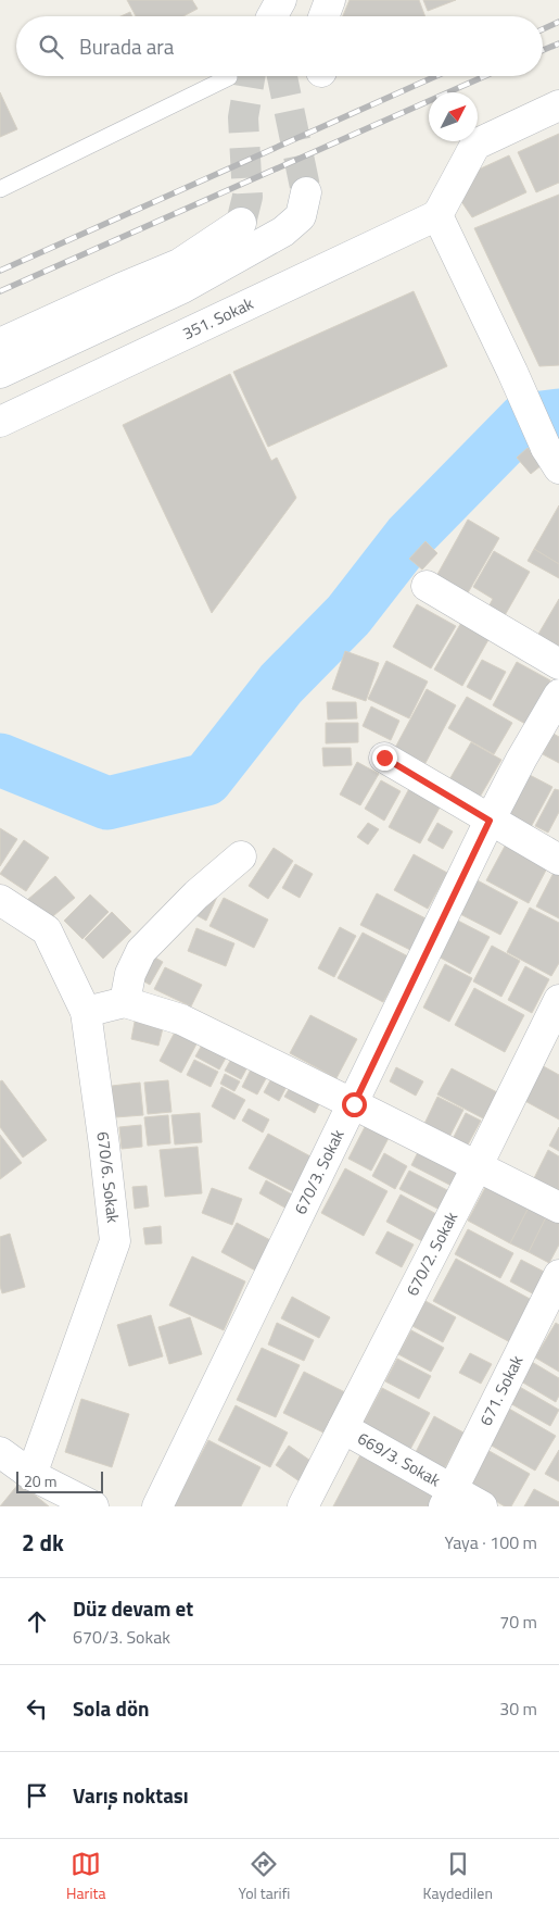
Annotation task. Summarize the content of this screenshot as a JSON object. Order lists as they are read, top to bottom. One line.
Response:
{"streets":{"street":["351. Sokak","670/3. Sokak","670/6. Sokak","670/2. Sokak","671. Sokak","669/3. Sokak"]},"crossings":[["670/2. Sokak","669/3. Sokak"],["671. Sokak","669/3. Sokak"]],"scale_bar":"20 m","north":"top right","page":{"search":"Burada ara","scale":"20 m","heading":["2 dk","Yaya · 100 m"],"list":[["Düz devam et","670/3. Sokak","70 m"],["Sola dön","30 m"],"Varış noktası"],"nav":["Harita","Yol tarifi","Kaydedilen"]}}
